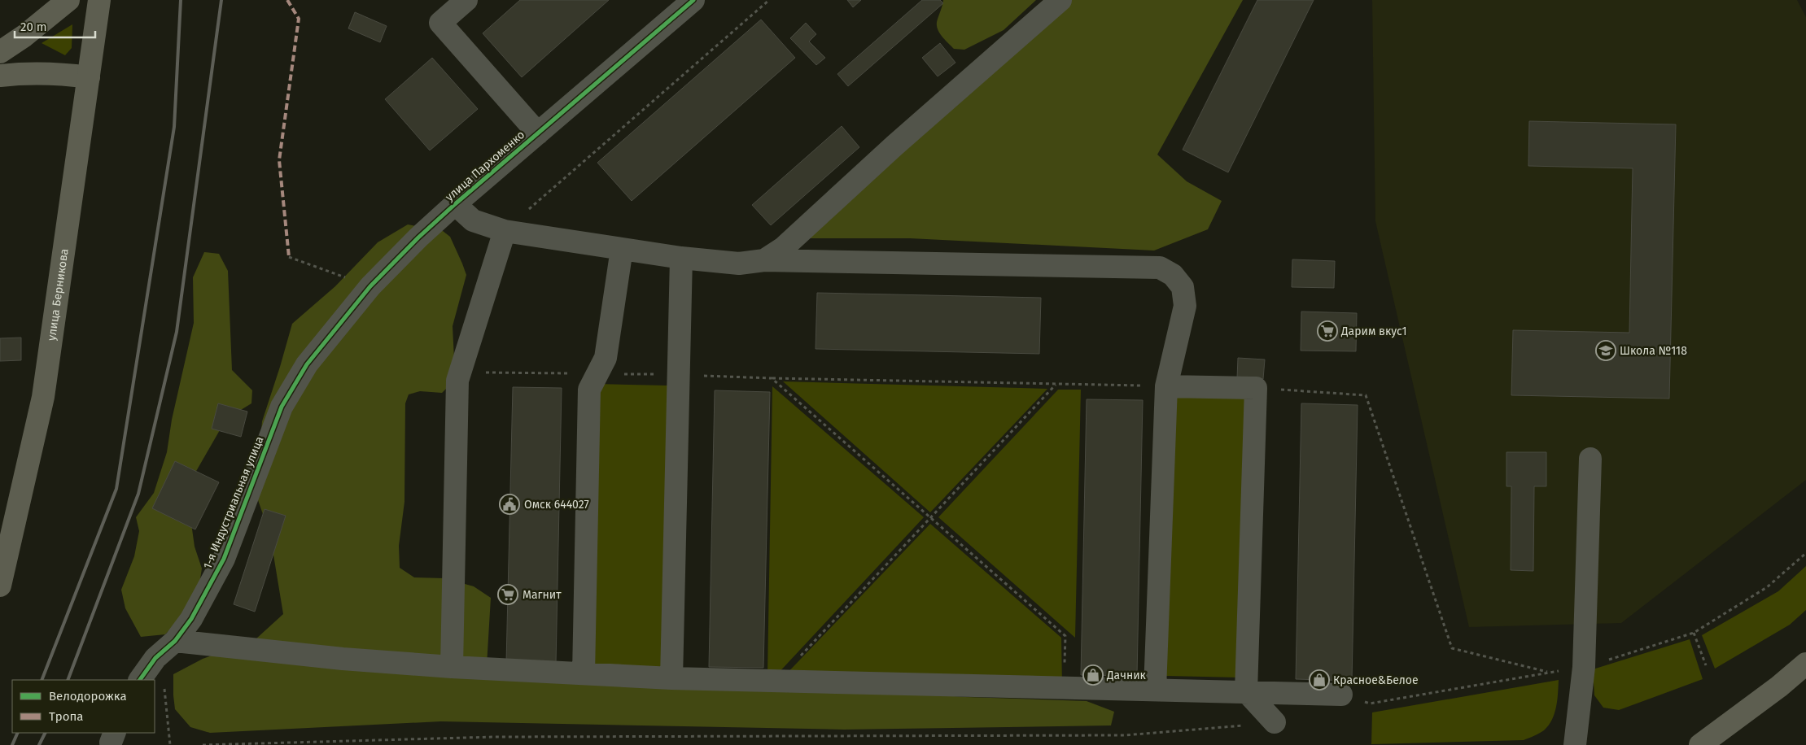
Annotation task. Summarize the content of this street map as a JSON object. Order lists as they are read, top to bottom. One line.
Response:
{"streets":{"main road":["улица Берникова"],"street":["улица Пархоменко","1-я Индустриальная улица"]},"crossings":[["улица Пархоменко","1-я Индустриальная улица"]],"places":{"supermarket":["Дарим вкус1","Магнит"],"school or university":["Школа №118"],"public building":["Омск 644027"],"shop":["Дачник","Красное&Белое"]},"legend":["Велодорожка","Тропа"],"scale_bar":"20 m"}
